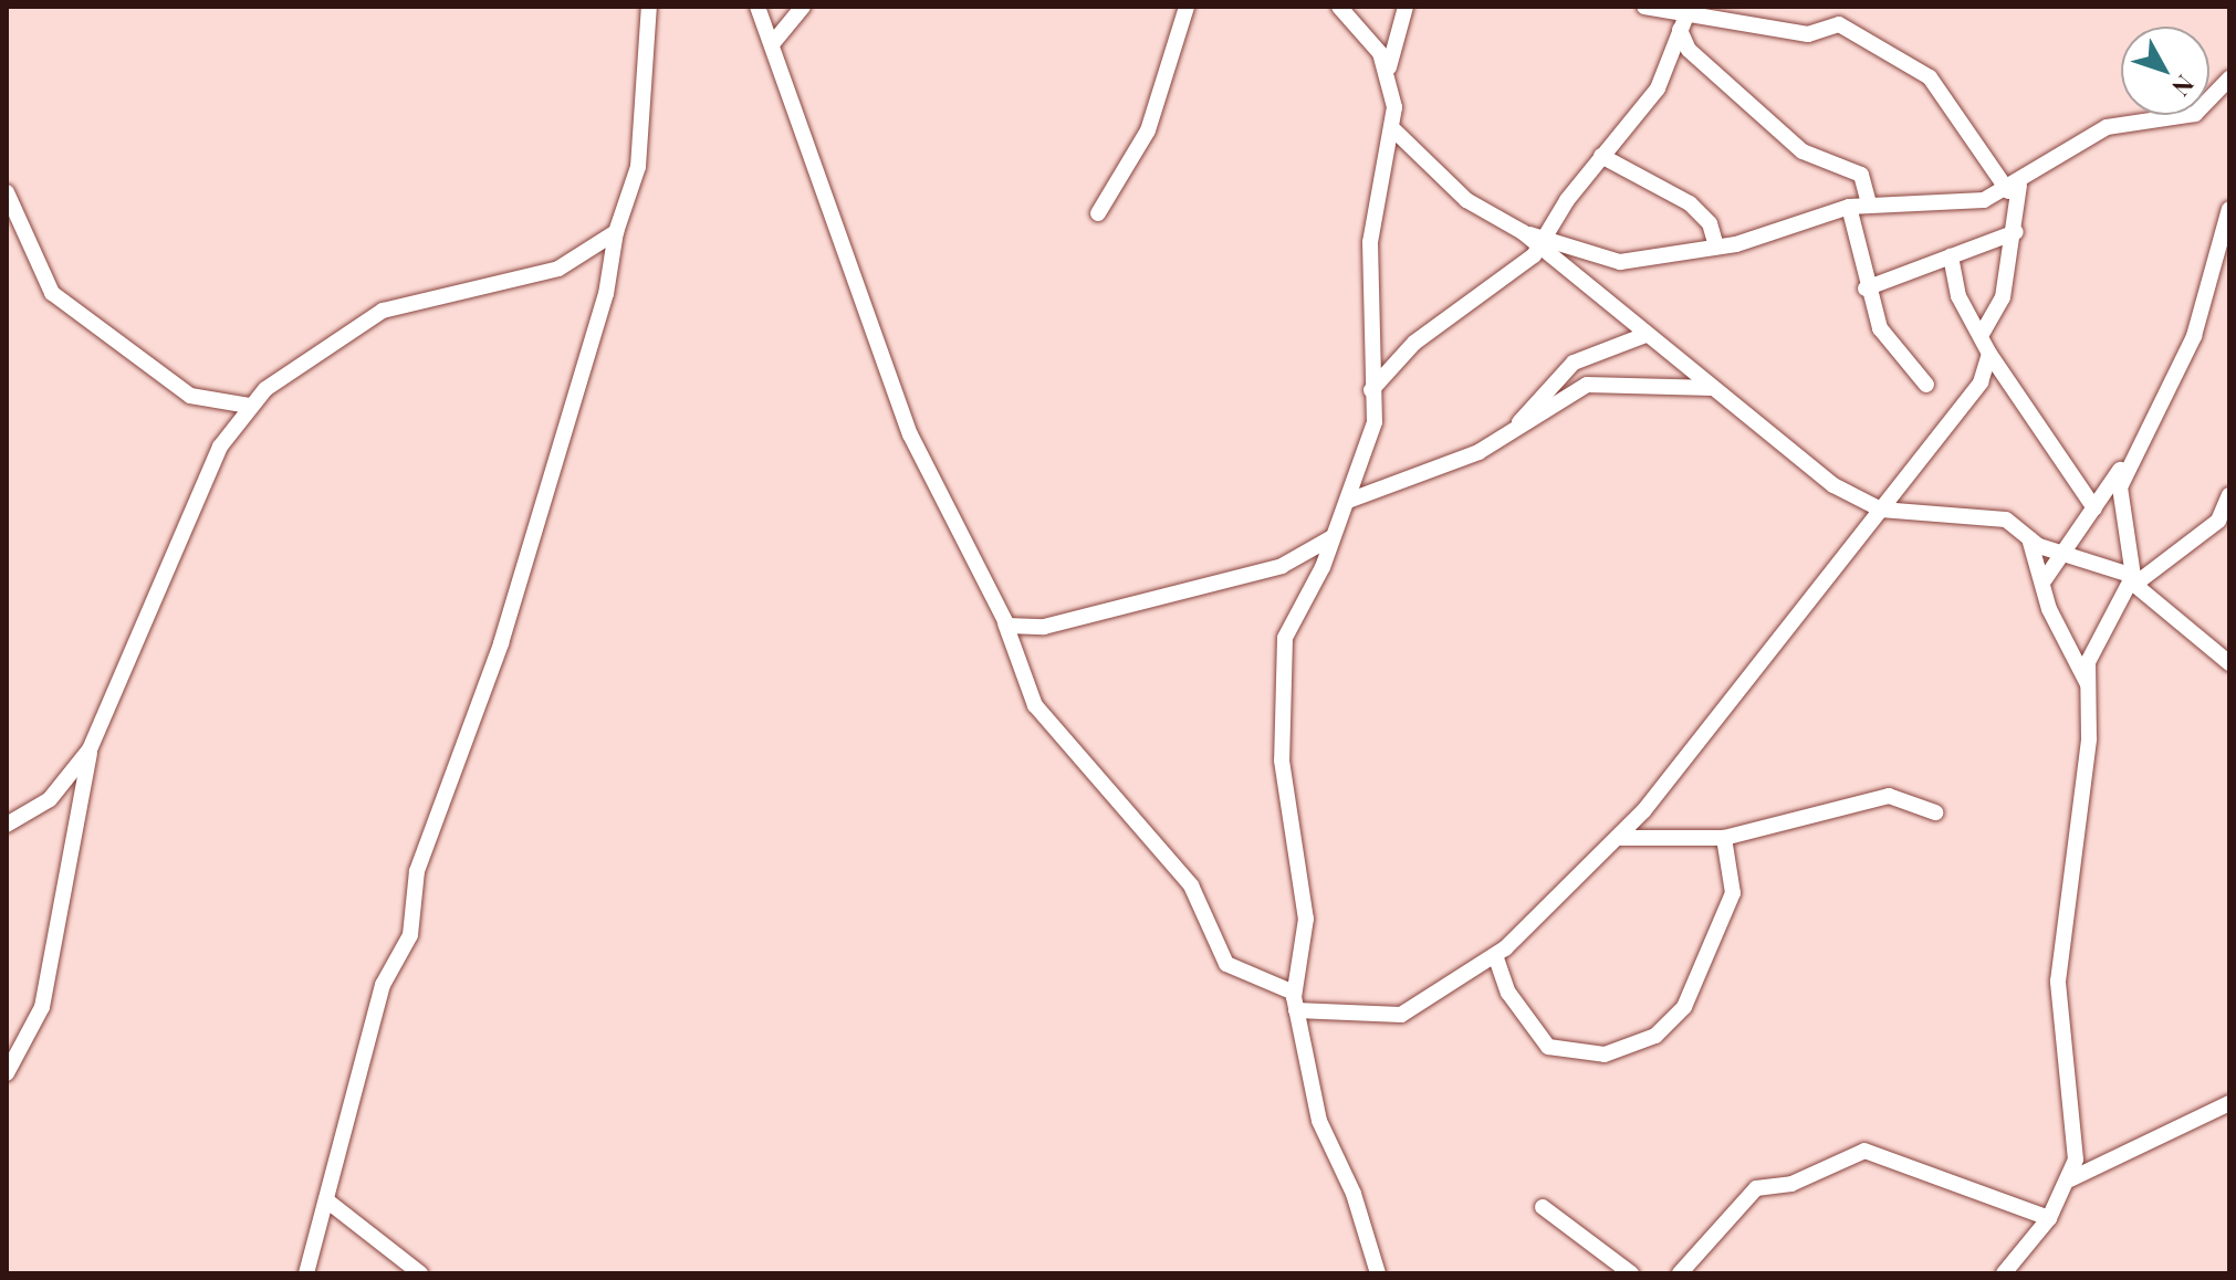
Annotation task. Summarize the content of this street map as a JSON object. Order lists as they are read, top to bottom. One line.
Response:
{"north":"bottom right"}
